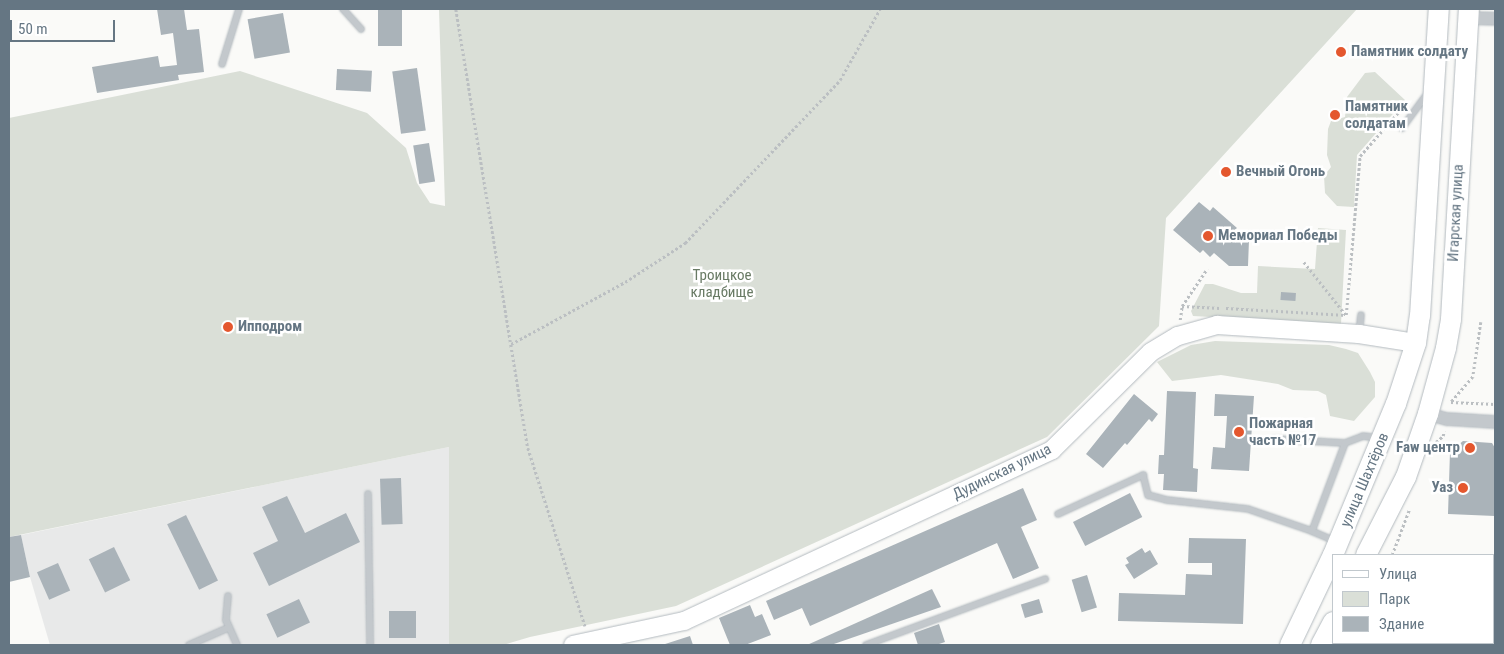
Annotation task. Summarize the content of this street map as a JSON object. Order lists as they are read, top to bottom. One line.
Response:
{"streets":{"main road":["Игарская улица","улица Шахтёров"],"street":["Дудинская улица"]},"crossings":[["Игарская улица","Дудинская улица"],["Игарская улица","улица Шахтёров"]],"parks":["Троицкое кладбище"],"places":["Памятник солдату","Памятник солдатам","Вечный Огонь","Мемориал Победы","Ипподром","Пожарная часть №17","Faw центр","Уаз"],"legend":["Улица","Парк","Здание"],"scale_bar":"50 m"}
